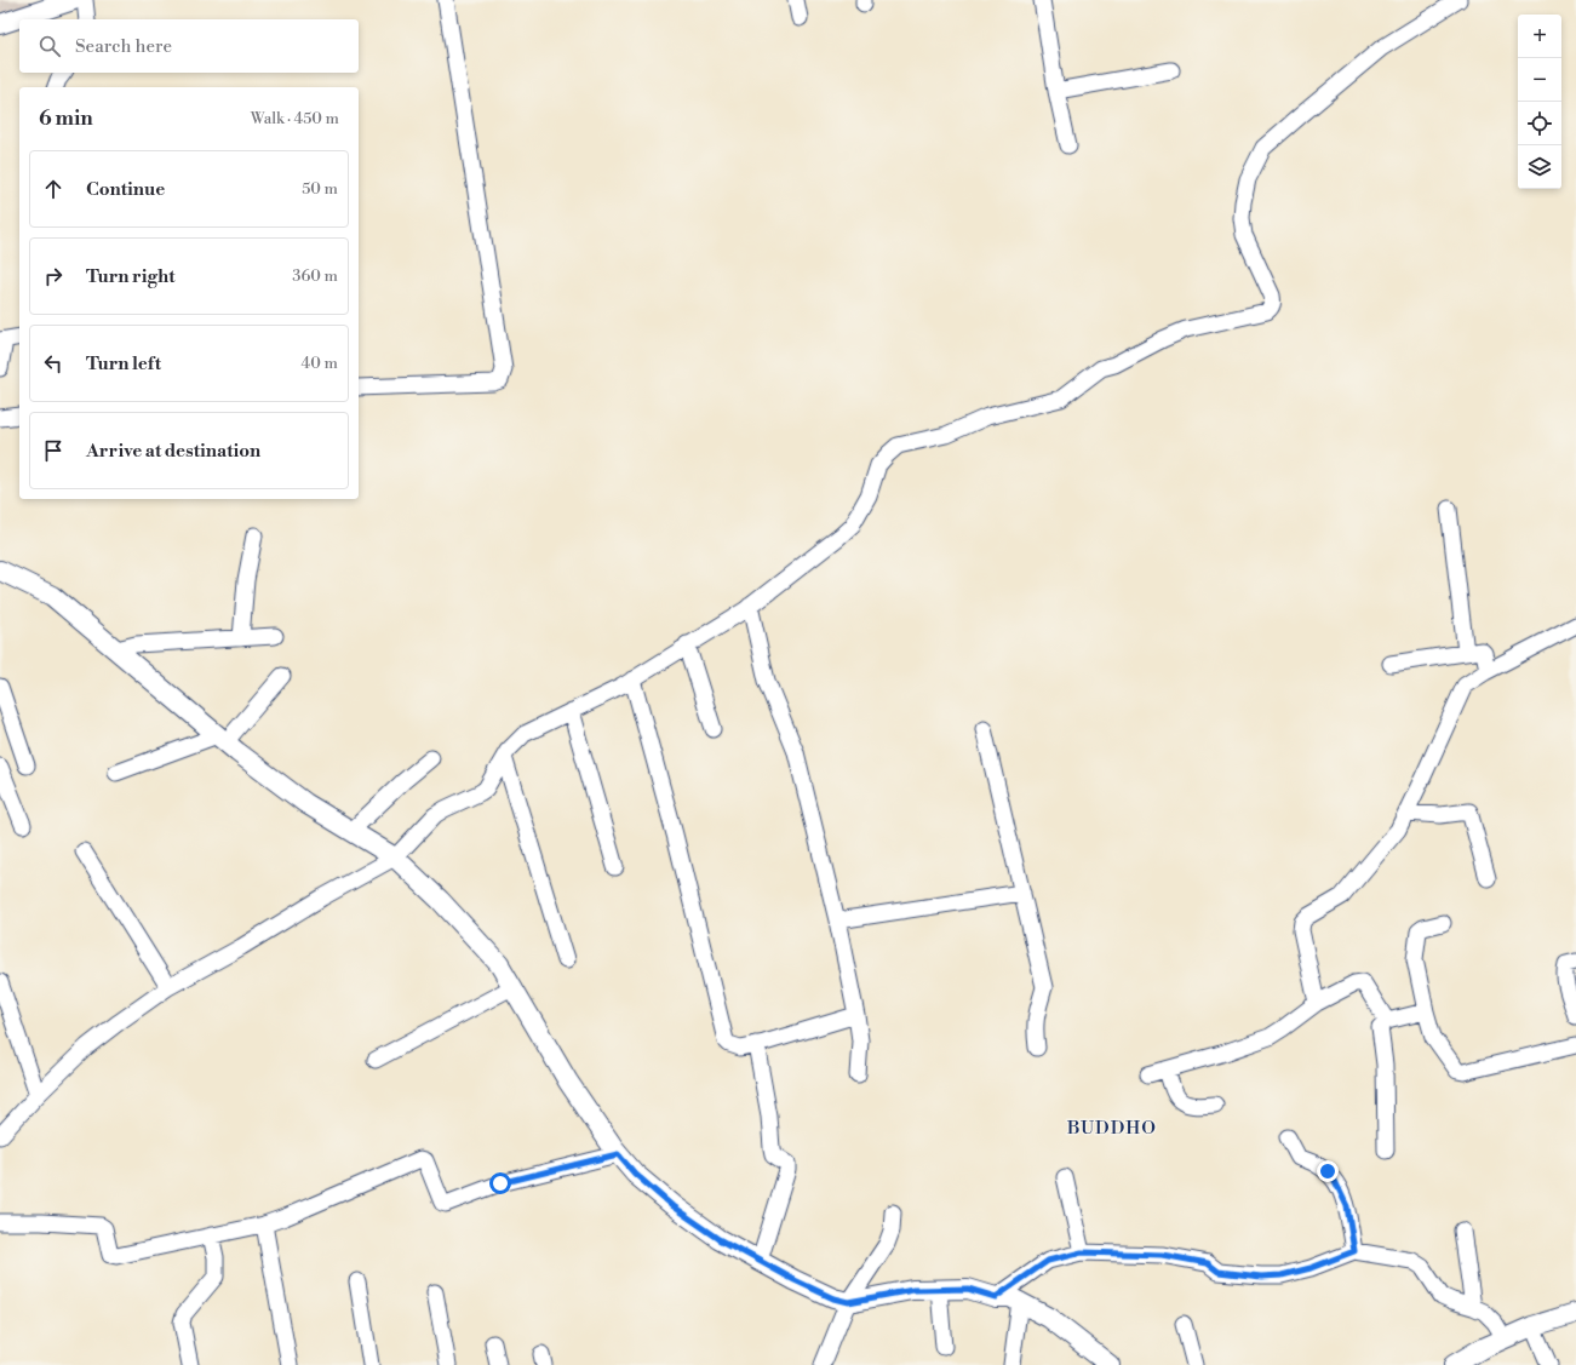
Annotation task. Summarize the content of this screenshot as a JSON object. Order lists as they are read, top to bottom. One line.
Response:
{"districts":["BUDDHO"],"page":{"map_buttons":["+","−"],"search":"Search here","heading":["6 min","Walk · 450 m"],"list":[["Continue","50 m"],["Turn right","360 m"],["Turn left","40 m"],"Arrive at destination"]}}
